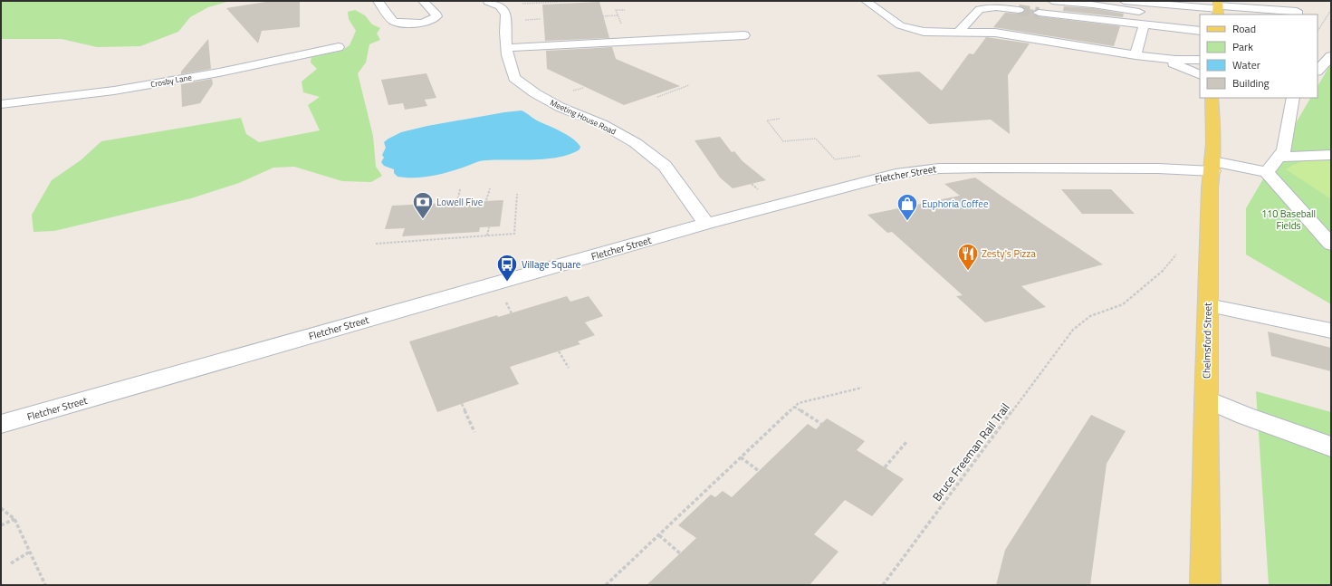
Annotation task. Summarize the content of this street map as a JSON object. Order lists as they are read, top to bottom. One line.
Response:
{"streets":{"main road":["Chelmsford Street"],"street":["Crosby Lane","Meeting House Road","Fletcher Street"],"path":["Bruce Freeman Rail Trail"]},"crossings":[["Meeting House Road","Fletcher Street"],["Fletcher Street","Chelmsford Street"]],"parks":["110 Baseball Fields"],"places":{"bank":["Lowell Five"],"shop":["Euphoria Coffee"],"restaurant":["Zesty's Pizza"],"bus stop":["Village Square"]},"legend":["Road","Park","Water","Building"]}
